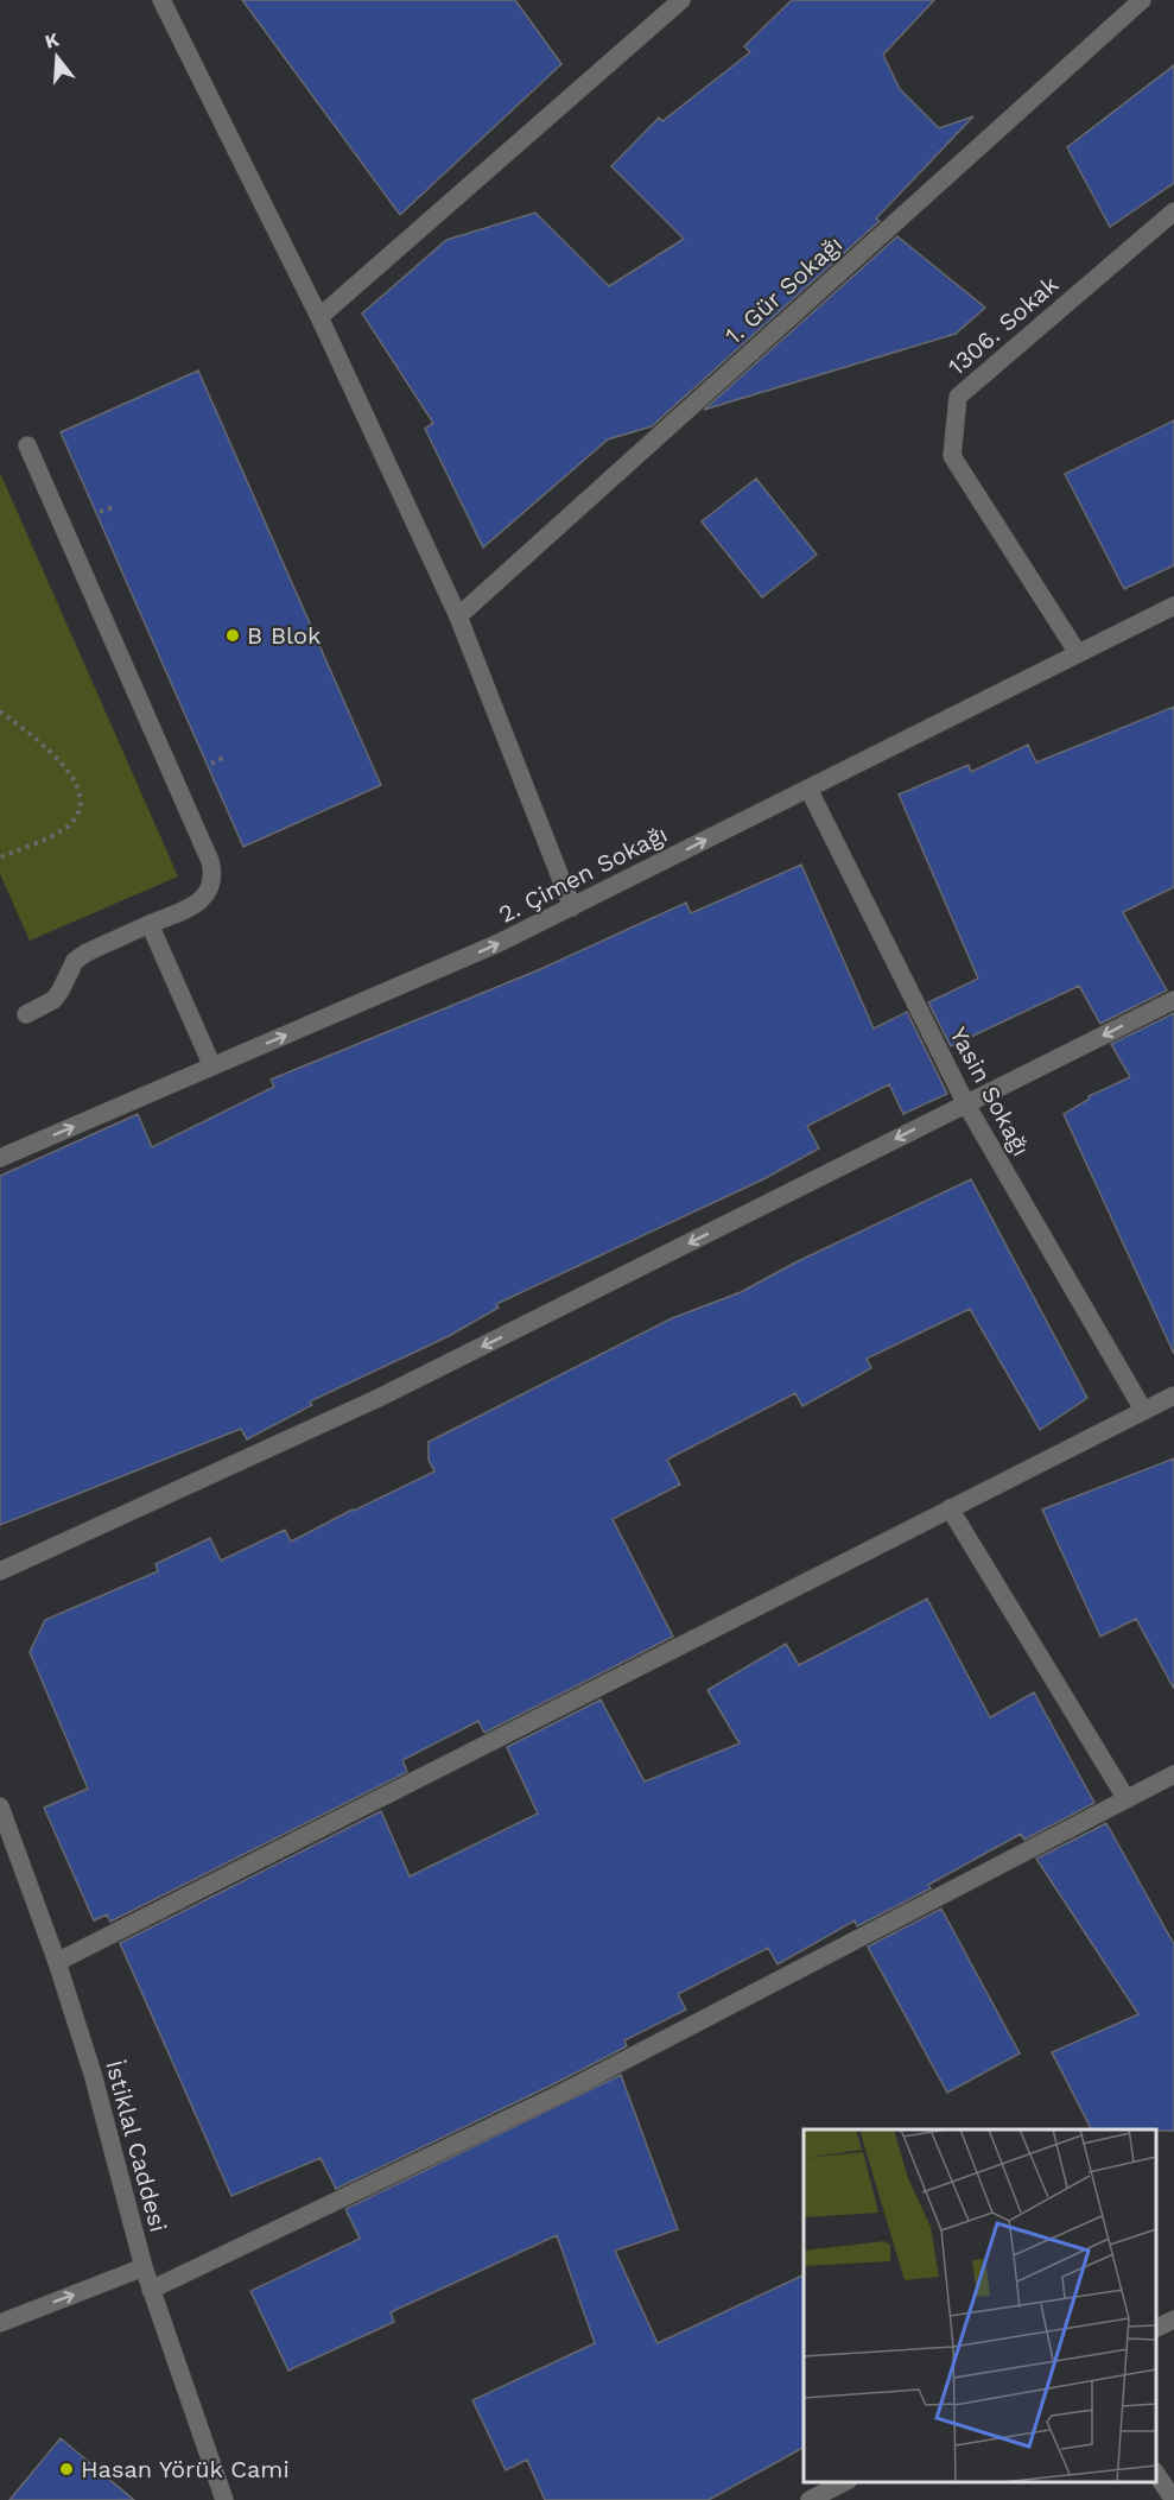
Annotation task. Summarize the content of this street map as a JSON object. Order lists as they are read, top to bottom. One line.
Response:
{"streets":{"street":["1. Gür Sokağı","1306. Sokak","2. Çimen Sokağı","Yasin Sokağı","İstiklal Caddesi"]},"crossings":[["1306. Sokak","2. Çimen Sokağı"],["2. Çimen Sokağı","Yasin Sokağı"]],"one_way":["2. Çimen Sokağı"],"places":["B Blok","Hasan Yörük Cami"],"north":"top"}
